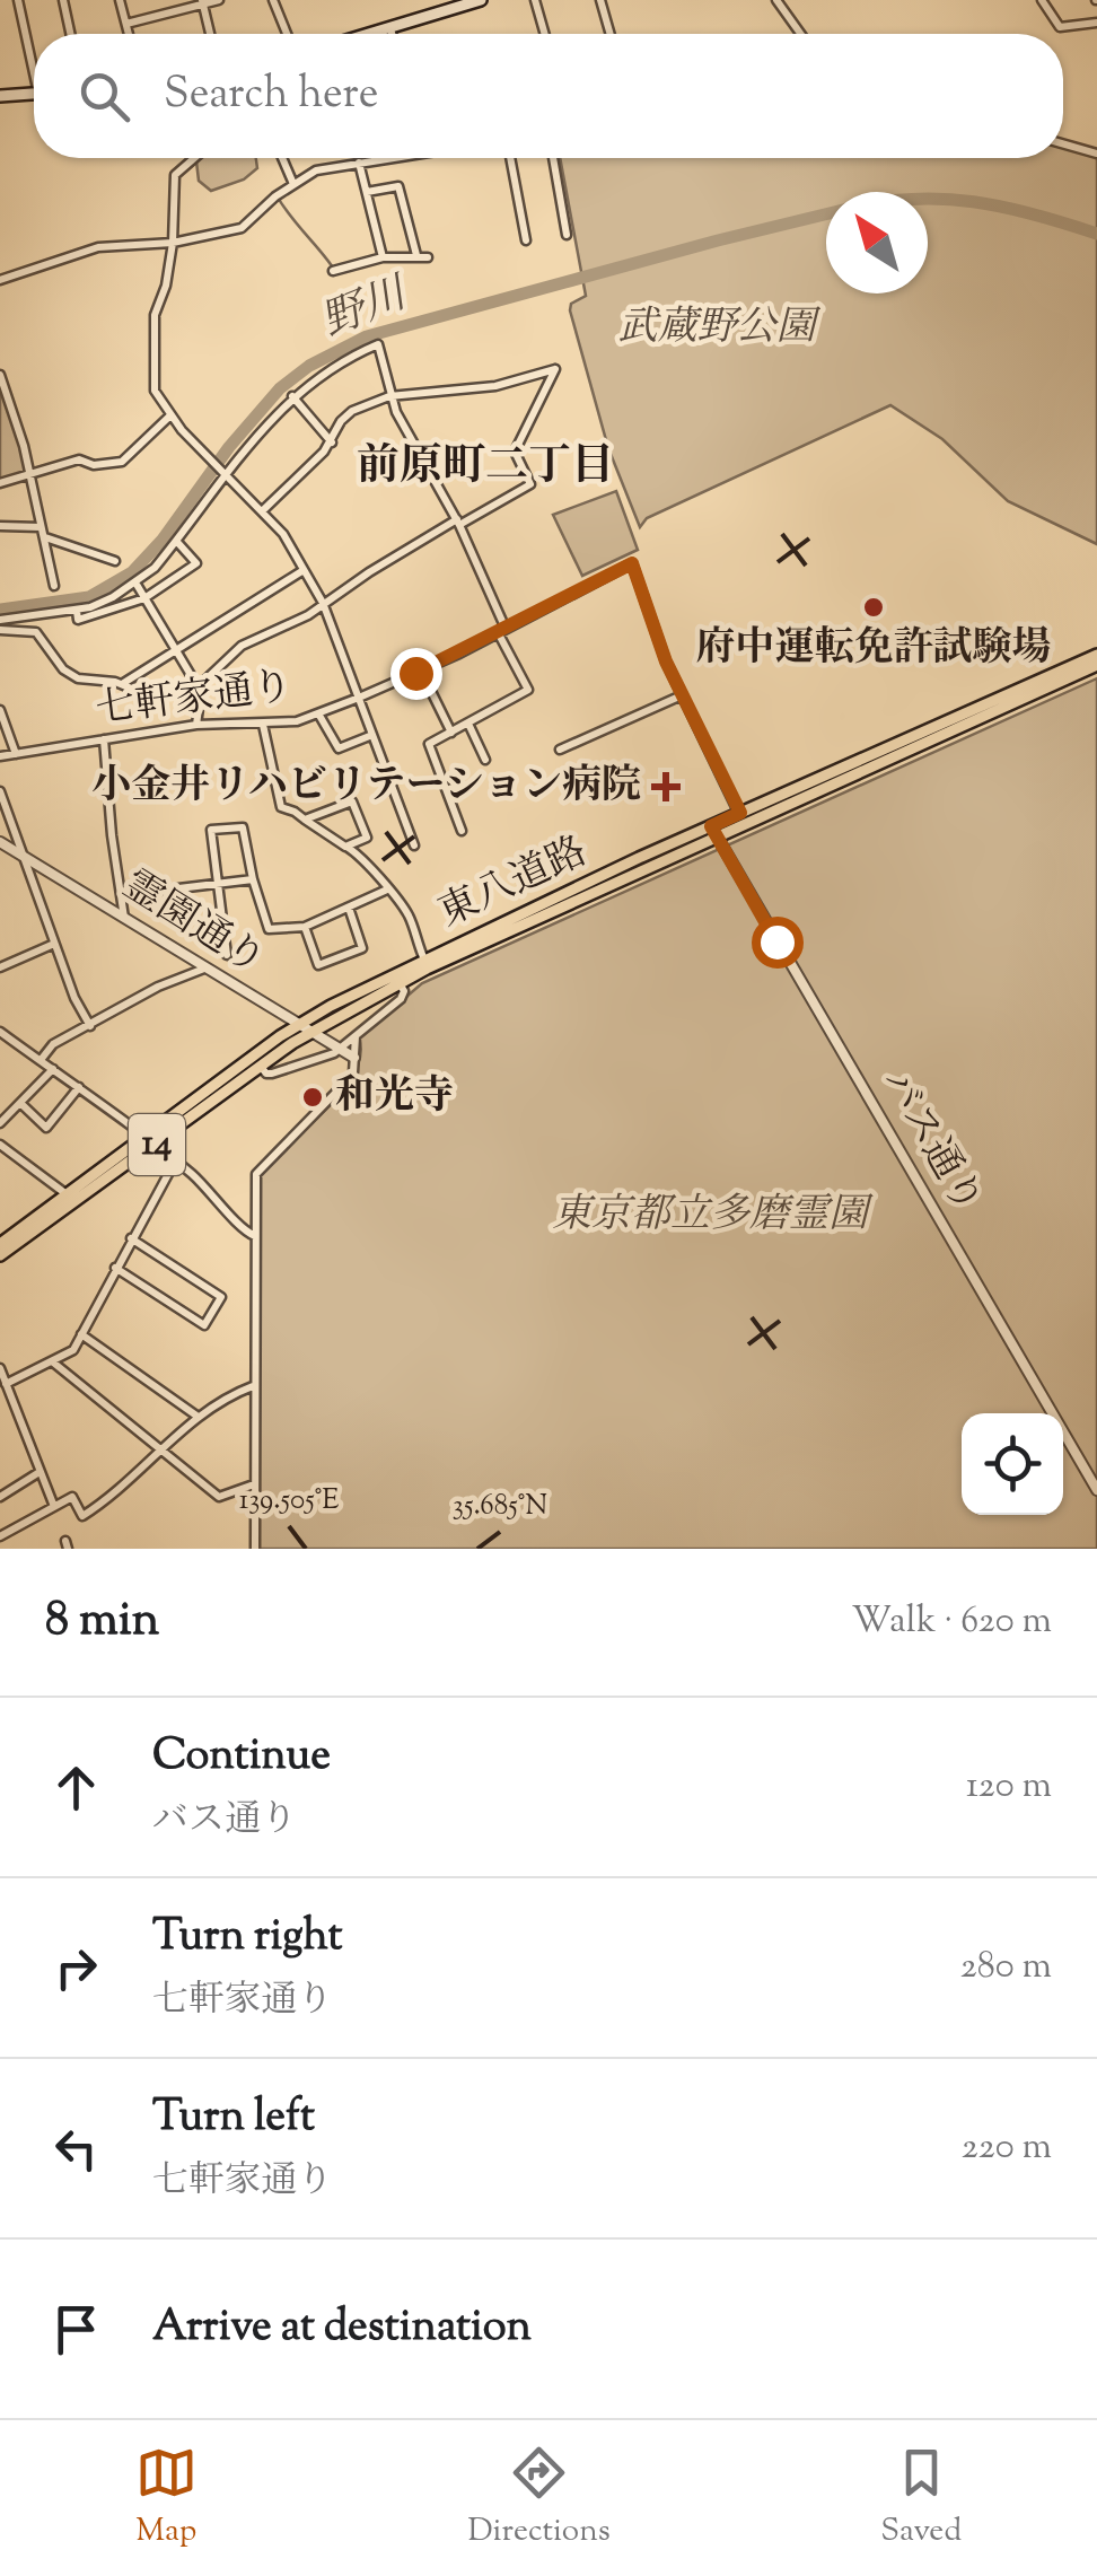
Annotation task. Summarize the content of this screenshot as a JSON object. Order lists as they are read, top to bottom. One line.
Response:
{"streets":{"main road":["東八道路","14"],"street":["七軒家通り","霊園通り","バス通り"]},"crossings":[["七軒家通り","東八道路"],["東八道路","霊園通り"],["東八道路","バス通り"]],"districts":["前原町二丁目"],"water":["野川"],"parks":["武蔵野公園","東京都立多磨霊園"],"places":{"other":["府中運転免許試験場","和光寺"],"health":["小金井リハビリテーション病院"]},"north":"top left","page":{"search":"Search here","heading":["8 min","Walk · 620 m"],"list":[["Continue","バス通り","120 m"],["Turn right","七軒家通り","280 m"],["Turn left","七軒家通り","220 m"],"Arrive at destination"],"nav":["Map","Directions","Saved"]},"coordinates":["139.505°E","35.685°N"]}
